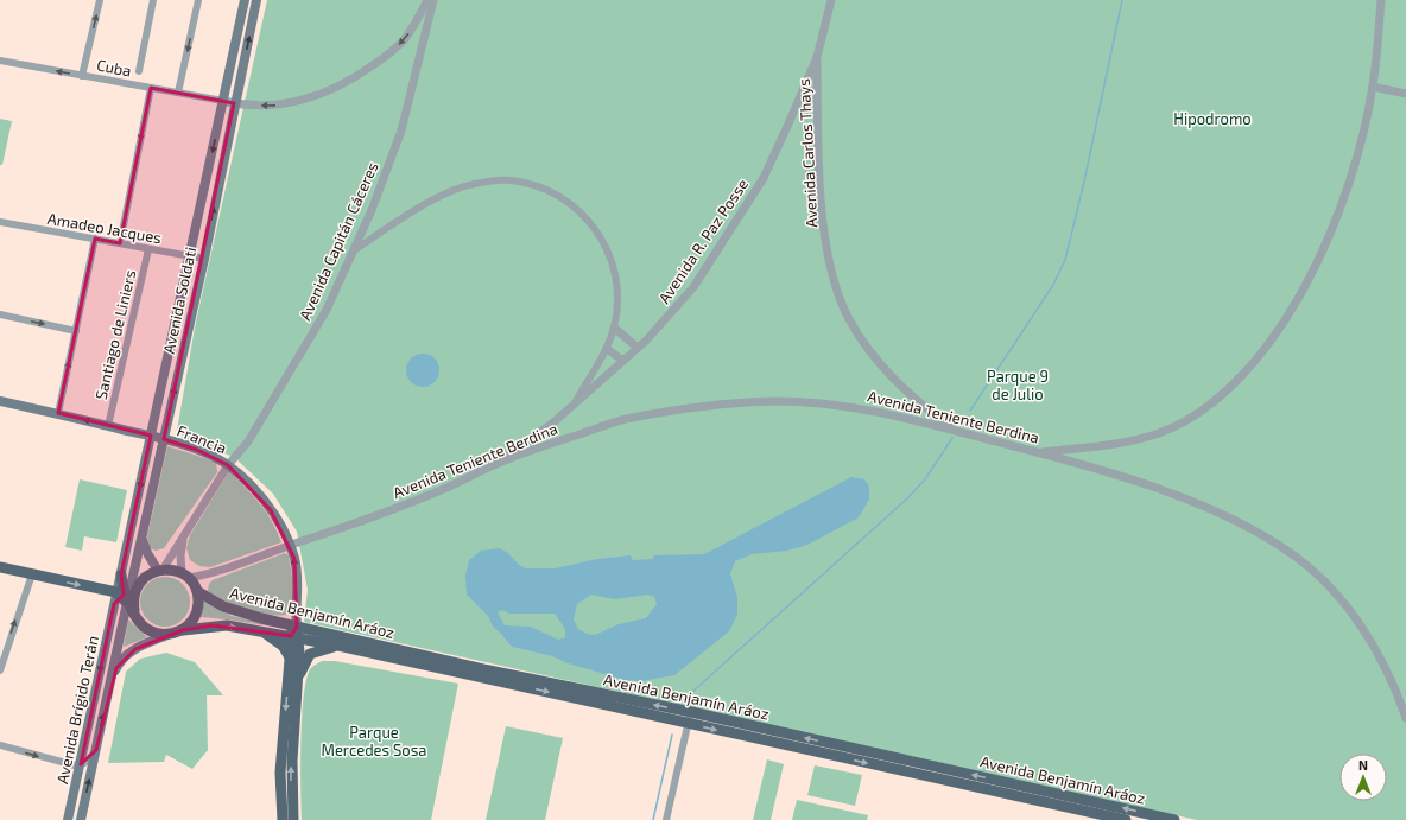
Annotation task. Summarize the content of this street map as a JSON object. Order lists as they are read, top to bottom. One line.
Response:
{"streets":{"main road":["Avenida Soldati","Francia","Avenida Benjamín Aráoz","Avenida Brígido Terán"],"street":["Cuba","Avenida Carlos Thays","Amadeo Jacques","Avenida Capitán Cáceres","Avenida R. Paz Posse","Santiago de Liniers","Avenida Teniente Berdina"]},"crossings":[["Cuba","Avenida Soldati"],["Avenida Carlos Thays","Avenida R. Paz Posse"],["Avenida Carlos Thays","Avenida Teniente Berdina"],["Amadeo Jacques","Avenida Soldati"],["Amadeo Jacques","Santiago de Liniers"],["Avenida Capitán Cáceres","Avenida Soldati"],["Avenida Capitán Cáceres","Avenida Teniente Berdina"],["Avenida Capitán Cáceres","Francia"],["Avenida Capitán Cáceres","Avenida Benjamín Aráoz"],["Avenida Capitán Cáceres","Avenida Brígido Terán"],["Avenida R. Paz Posse","Avenida Teniente Berdina"],["Avenida Soldati","Avenida Teniente Berdina"],["Avenida Soldati","Francia"],["Avenida Soldati","Avenida Benjamín Aráoz"],["Avenida Soldati","Avenida Brígido Terán"],["Santiago de Liniers","Francia"],["Avenida Teniente Berdina","Francia"],["Avenida Teniente Berdina","Avenida Benjamín Aráoz"],["Avenida Teniente Berdina","Avenida Brígido Terán"],["Francia","Avenida Benjamín Aráoz"],["Avenida Benjamín Aráoz","Avenida Brígido Terán"]],"one_way":["Cuba"],"parks":["Hipodromo","Parque 9 de Julio","Parque Mercedes Sosa"],"north":"top"}
